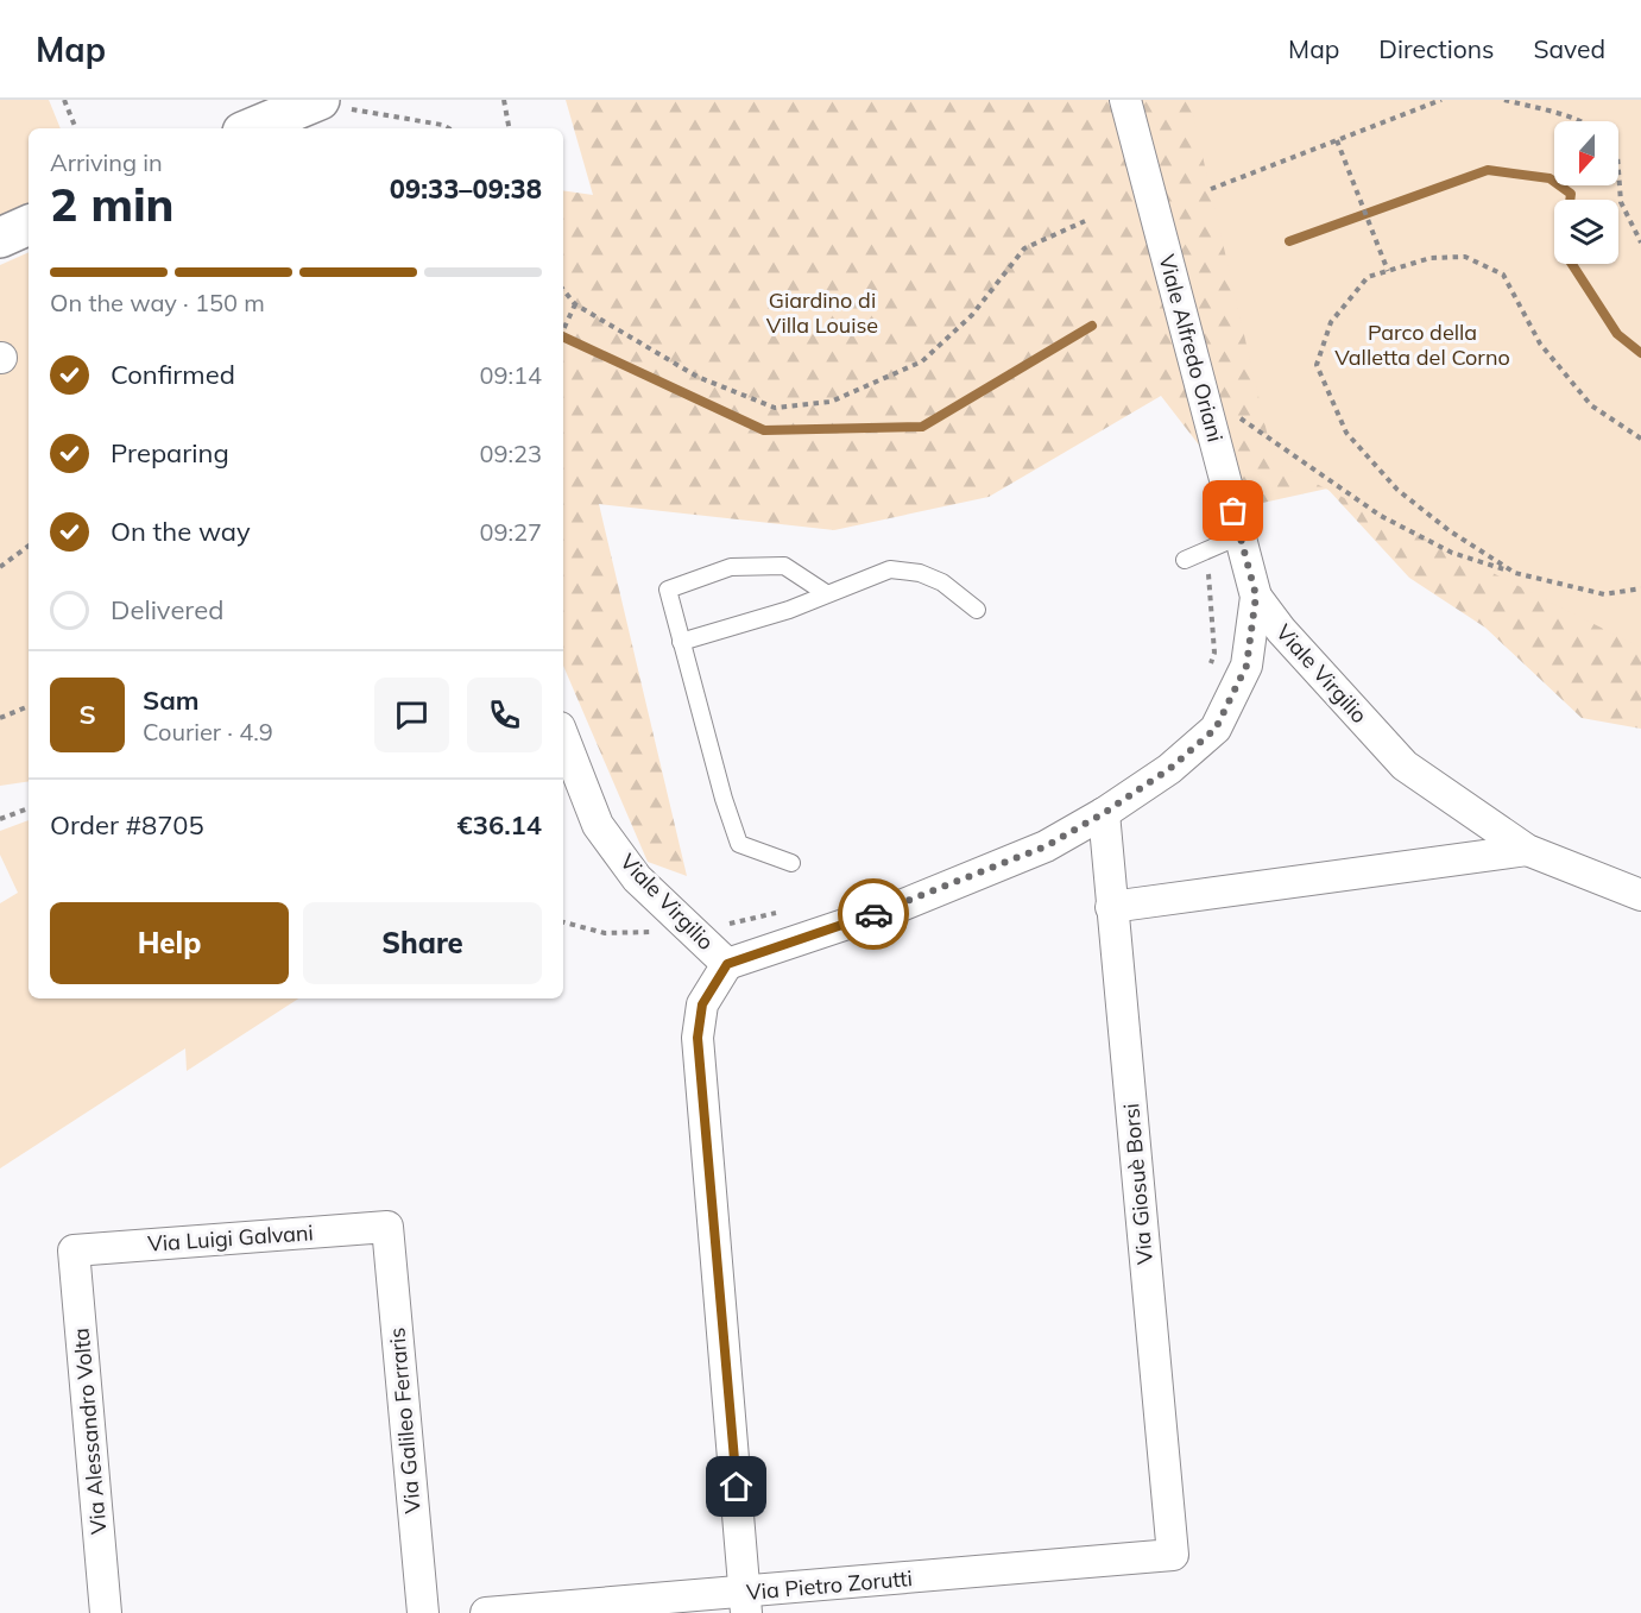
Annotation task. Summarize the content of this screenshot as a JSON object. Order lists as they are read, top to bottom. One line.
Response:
{"streets":{"street":["Viale Alfredo Oriani","Viale Virgilio","Via Giosuè Borsi","Via Luigi Galvani","Via Galileo Ferraris","Via Alessandro Volta","Via Pietro Zorutti"]},"crossings":[["Viale Alfredo Oriani","Viale Virgilio"],["Viale Virgilio","Via Giosuè Borsi"],["Via Giosuè Borsi","Via Pietro Zorutti"],["Via Luigi Galvani","Via Galileo Ferraris"],["Via Luigi Galvani","Via Alessandro Volta"]],"parks":["Giardino di Villa Louise","Parco della Valletta del Corno"],"north":"bottom","page":{"header":"Map","nav":["Map","Directions","Saved"],"heading":["2 min","Arriving in","09:33–09:38"],"panel":["Sam","Courier · 4.9","Order #8705","€36.14"],"bar":"On the way · 150 m","list":[["Confirmed","09:14"],["Preparing","09:23"],["On the way","09:27"],"Delivered"],"round":"S","buttons":["Help","Share"]}}
